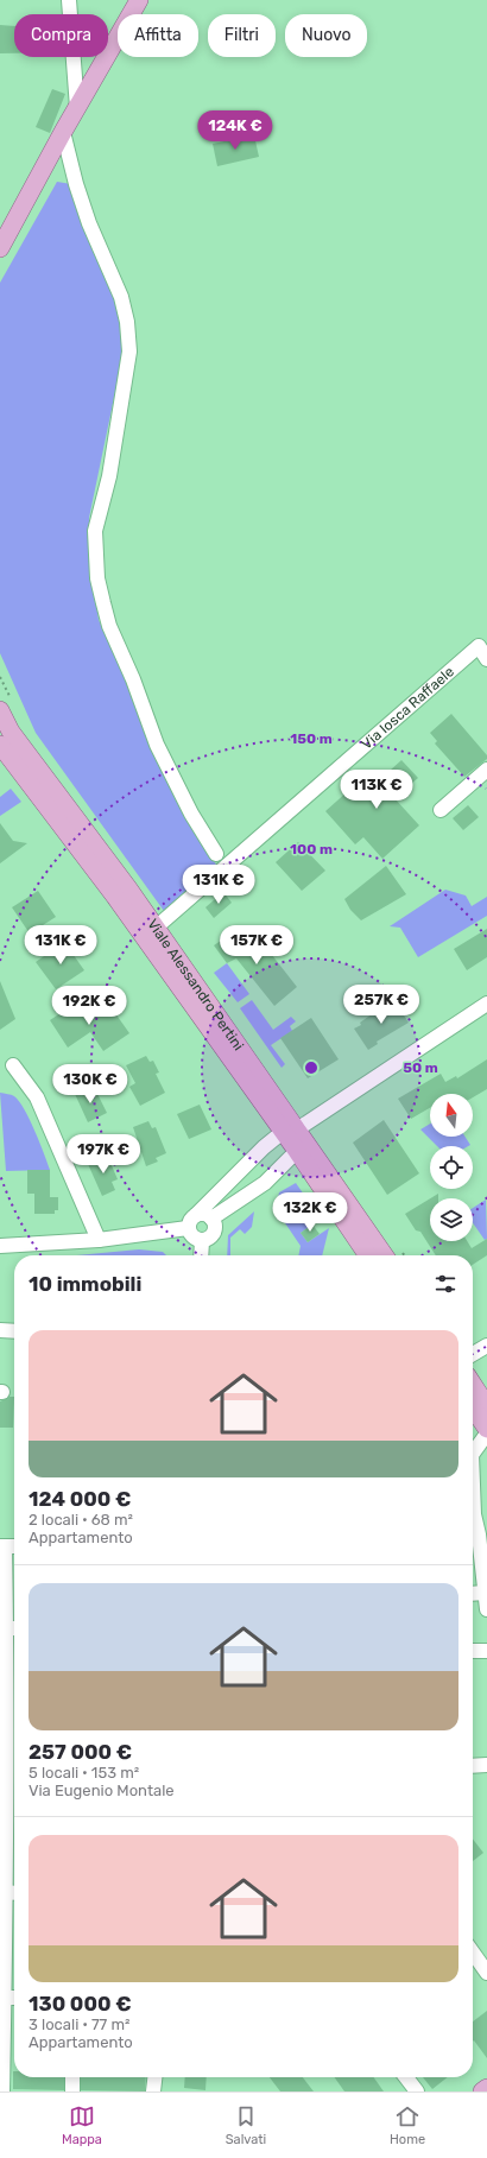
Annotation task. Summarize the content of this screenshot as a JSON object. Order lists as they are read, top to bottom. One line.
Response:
{"streets":{"main road":["Viale Alessandro Pertini"],"street":["Via Iosca Raffaele"]},"crossings":[["Via Iosca Raffaele","Viale Alessandro Pertini"]],"north":"top","page":{"chip":["Compra","Affitta","Filtri","Nuovo"],"price":["124K €","113K €","131K €","131K €","157K €","257K €","192K €","130K €","197K €","132K €"],"heading":"10 immobili","list":[{"name":"124 000 €","note":"2 locali · 68 m² · Appartamento"},{"name":"257 000 €","note":"5 locali · 153 m² · Via Eugenio Montale"},{"name":"130 000 €","note":"3 locali · 77 m² · Appartamento"}],"tabs":["Mappa","Salvati","Home"]},"rings":["150 m","100 m","50 m"]}
